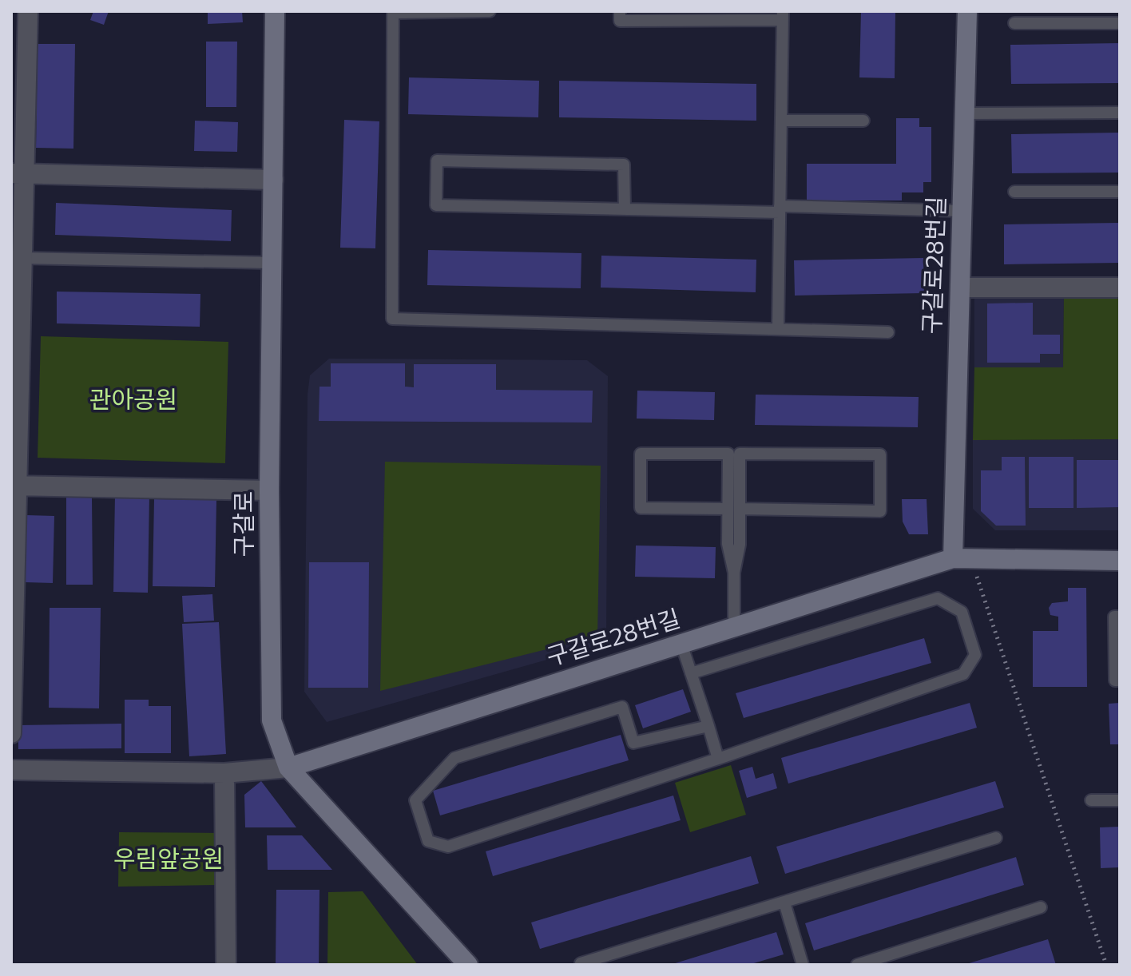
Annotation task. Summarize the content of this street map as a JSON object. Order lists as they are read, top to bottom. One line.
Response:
{"streets":{"street":["구갈로28번길","구갈로"]},"crossings":[["구갈로28번길","구갈로"]],"parks":["관아공원","우림앞공원"]}
